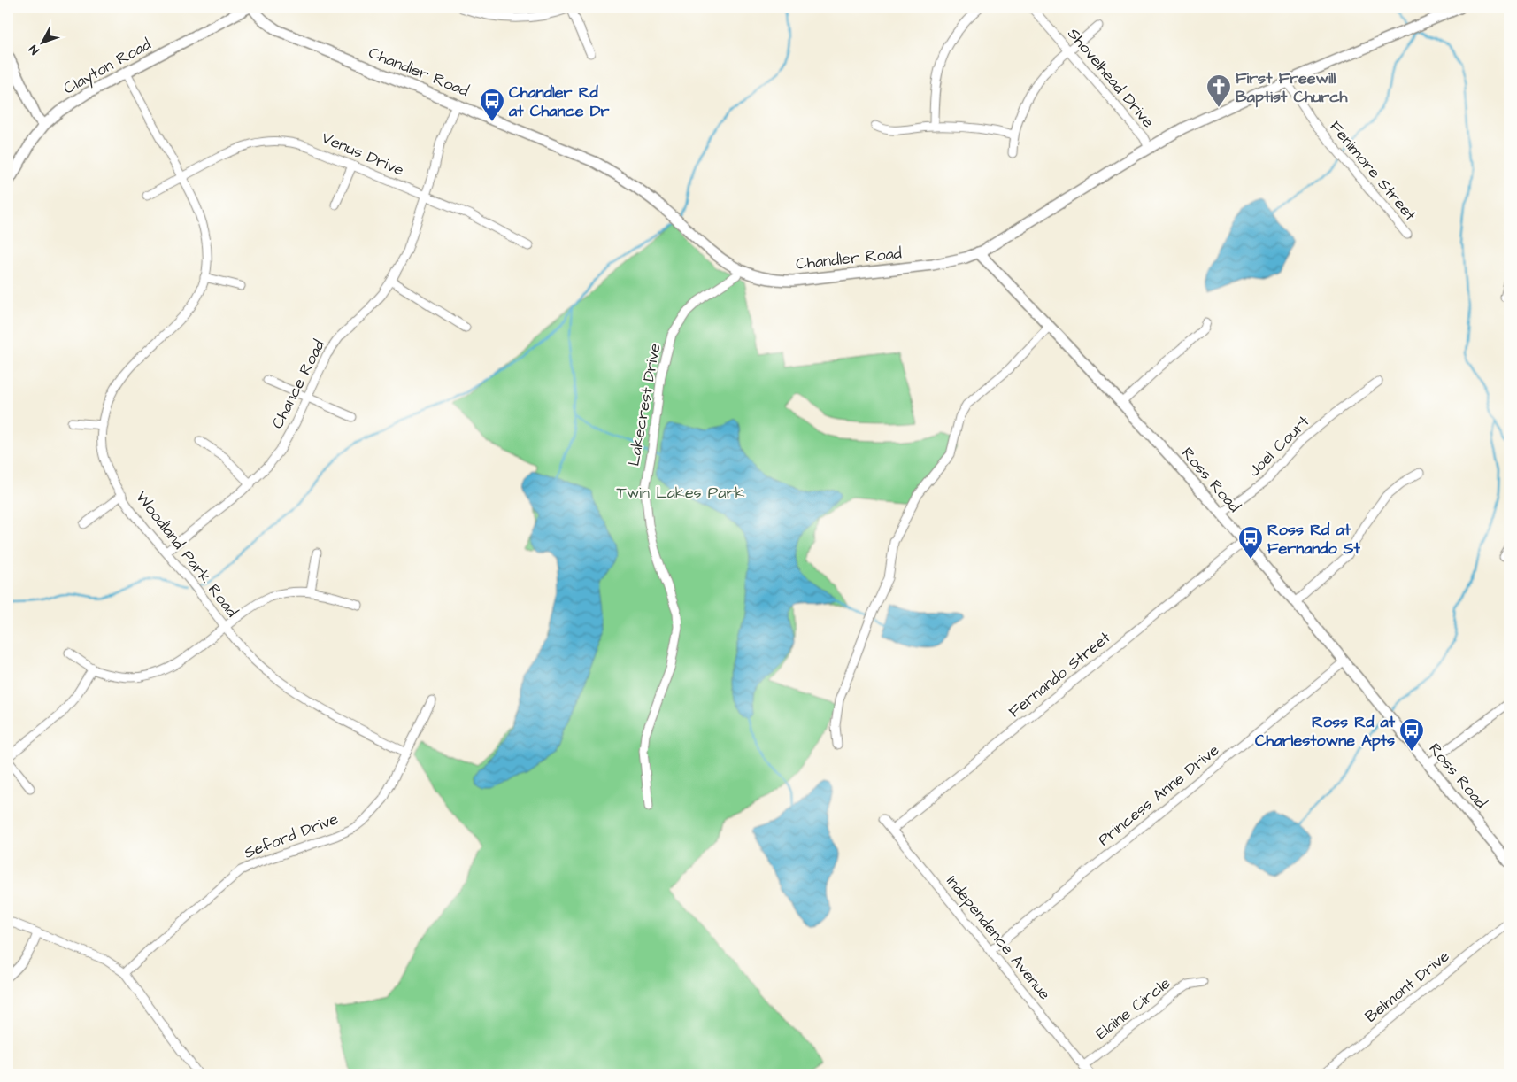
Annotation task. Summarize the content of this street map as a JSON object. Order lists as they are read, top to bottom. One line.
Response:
{"streets":{"street":["Clayton Road","Chandler Road","Shovelhead Drive","Venus Drive","Fenimore Street","Chance Road","Lakecrest Drive","Joel Court","Ross Road","Woodland Park Road","Fernando Street","Princess Anne Drive","Seford Drive","Independence Avenue","Belmont Drive","Elaine Circle"]},"crossings":[["Clayton Road","Woodland Park Road"],["Chandler Road","Shovelhead Drive"],["Chandler Road","Fenimore Street"],["Chandler Road","Chance Road"],["Chandler Road","Lakecrest Drive"],["Chandler Road","Ross Road"],["Venus Drive","Chance Road"],["Venus Drive","Woodland Park Road"],["Chance Road","Woodland Park Road"],["Joel Court","Ross Road"],["Ross Road","Fernando Street"],["Ross Road","Princess Anne Drive"],["Woodland Park Road","Seford Drive"],["Fernando Street","Independence Avenue"],["Princess Anne Drive","Independence Avenue"],["Independence Avenue","Elaine Circle"]],"parks":["Twin Lakes Park"],"places":{"church":["First Freewill Baptist Church"],"bus stop":["Chandler Rd at Chance Dr","Ross Rd at Fernando St","Ross Rd at Charlestowne Apts"]},"north":"bottom left"}
